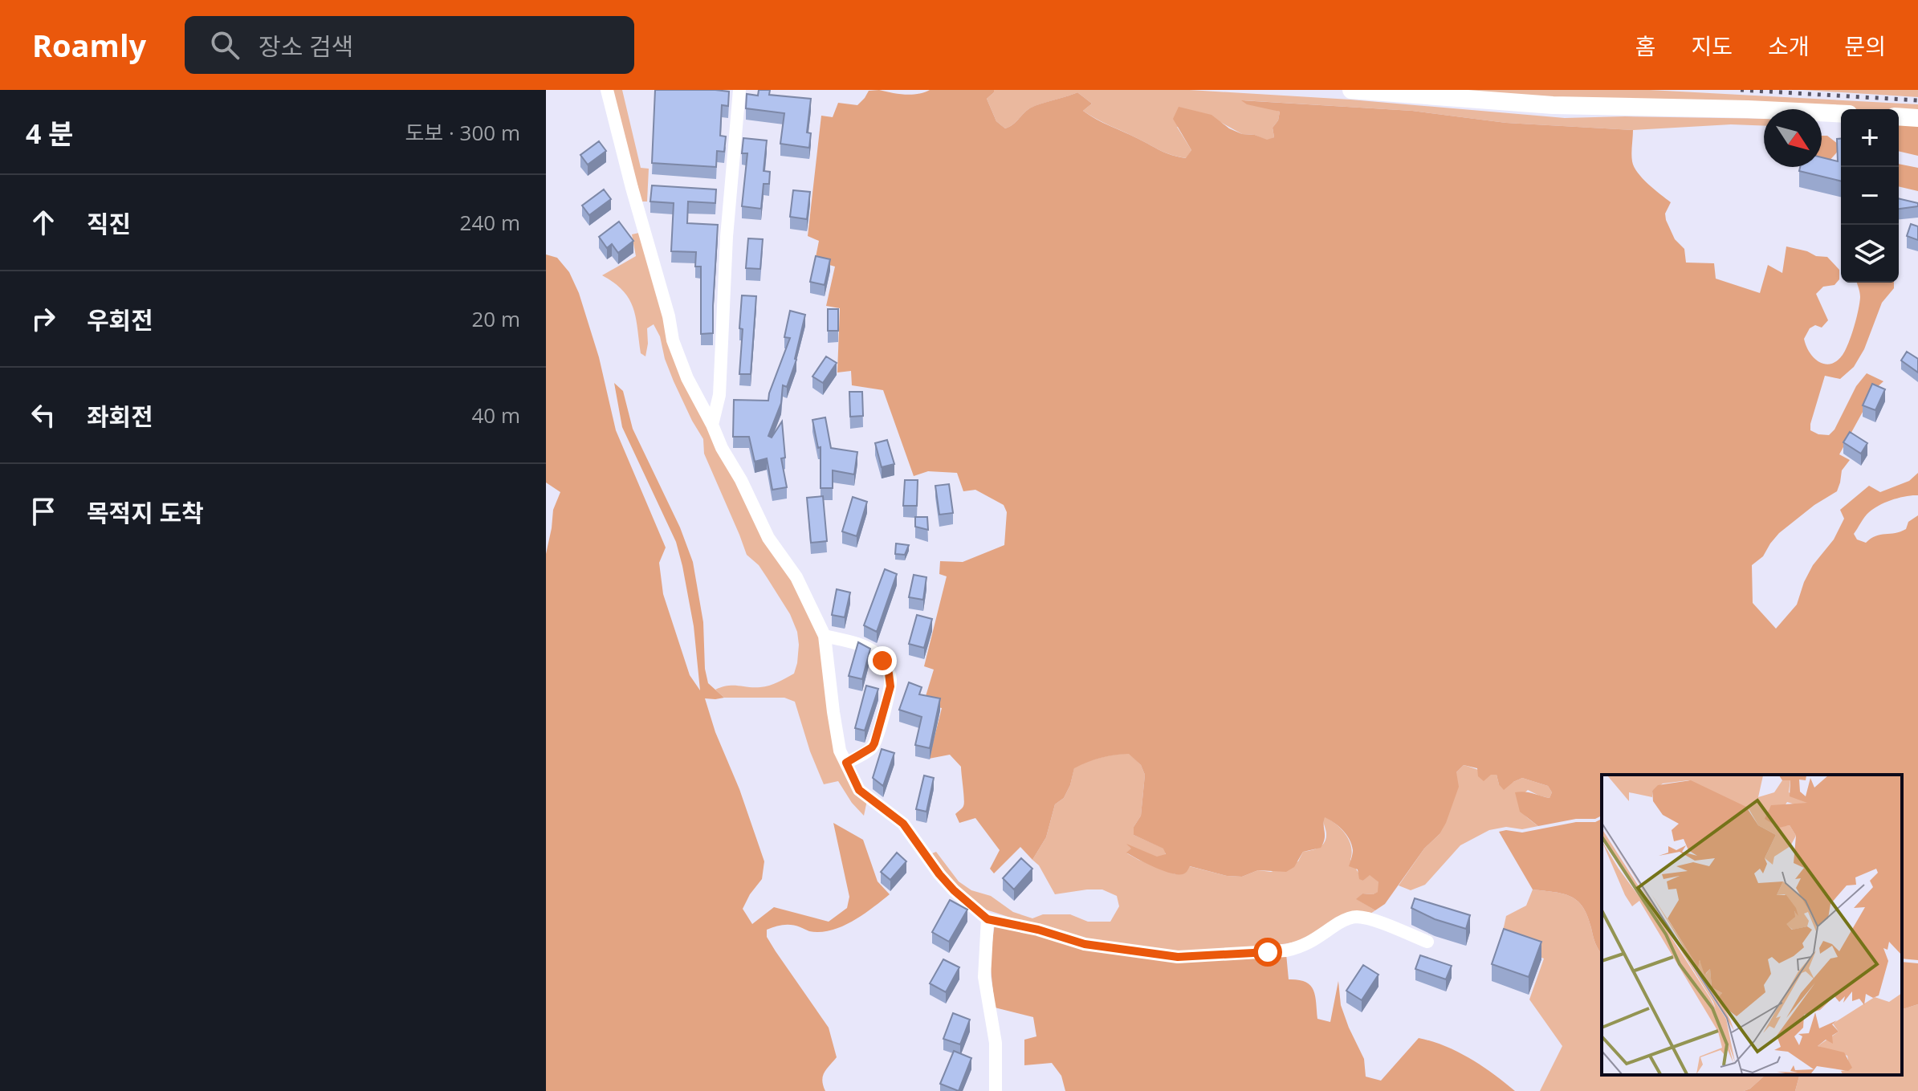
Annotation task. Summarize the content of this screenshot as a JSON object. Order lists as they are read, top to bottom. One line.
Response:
{"north":"bottom right","page":{"header":"Roamly","search":"장소 검색","nav":["홈","지도","소개","문의"],"heading":["4 분","도보 · 300 m"],"map_buttons":["+","−"],"list":[["직진","240 m"],["우회전","20 m"],["좌회전","40 m"],"목적지 도착"]}}
